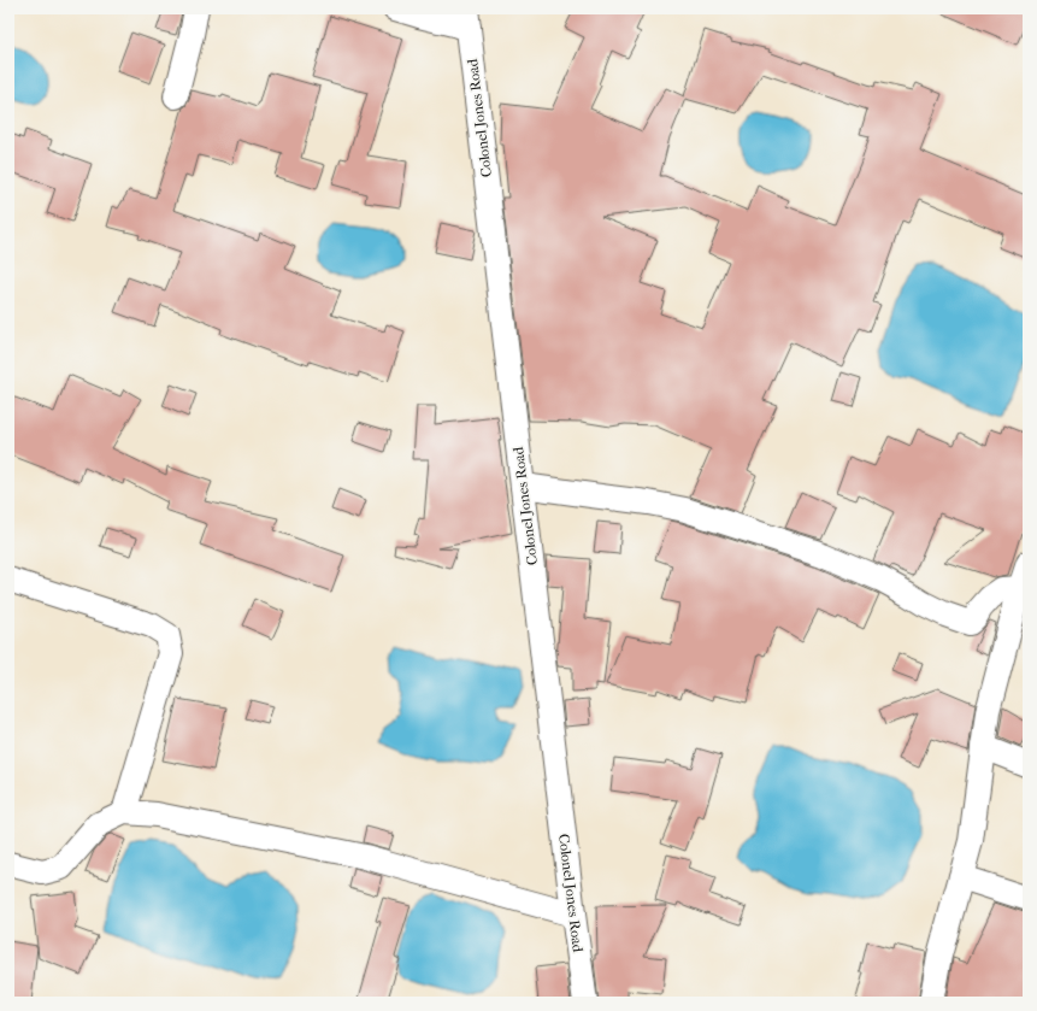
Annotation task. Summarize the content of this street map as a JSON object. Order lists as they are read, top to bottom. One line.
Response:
{"streets":{"street":["Colonel Jones Road"]}}
